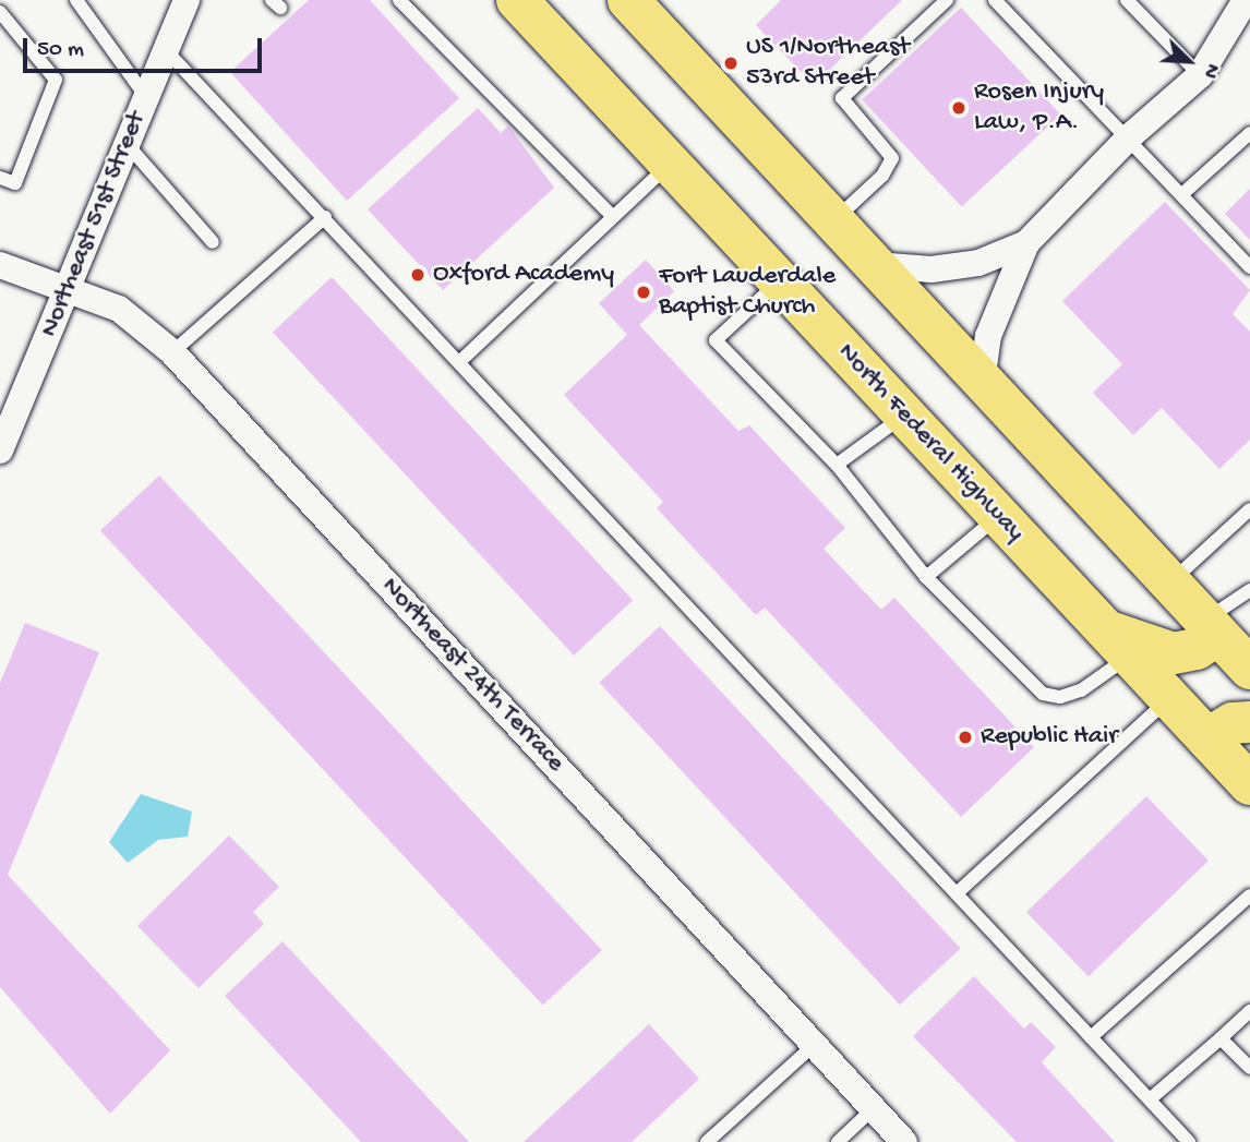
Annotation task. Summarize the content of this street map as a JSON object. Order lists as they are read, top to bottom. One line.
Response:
{"streets":{"main road":["North Federal Highway"],"street":["Northeast 51st Street","Northeast 24th Terrace"]},"crossings":[["Northeast 51st Street","Northeast 24th Terrace"]],"places":["US 1/Northeast 53rd Street","Rosen Injury Law, P.A.","Oxford Academy","Fort Lauderdale Baptist Church","Republic Hair"],"scale_bar":"50 m","north":"bottom right"}
